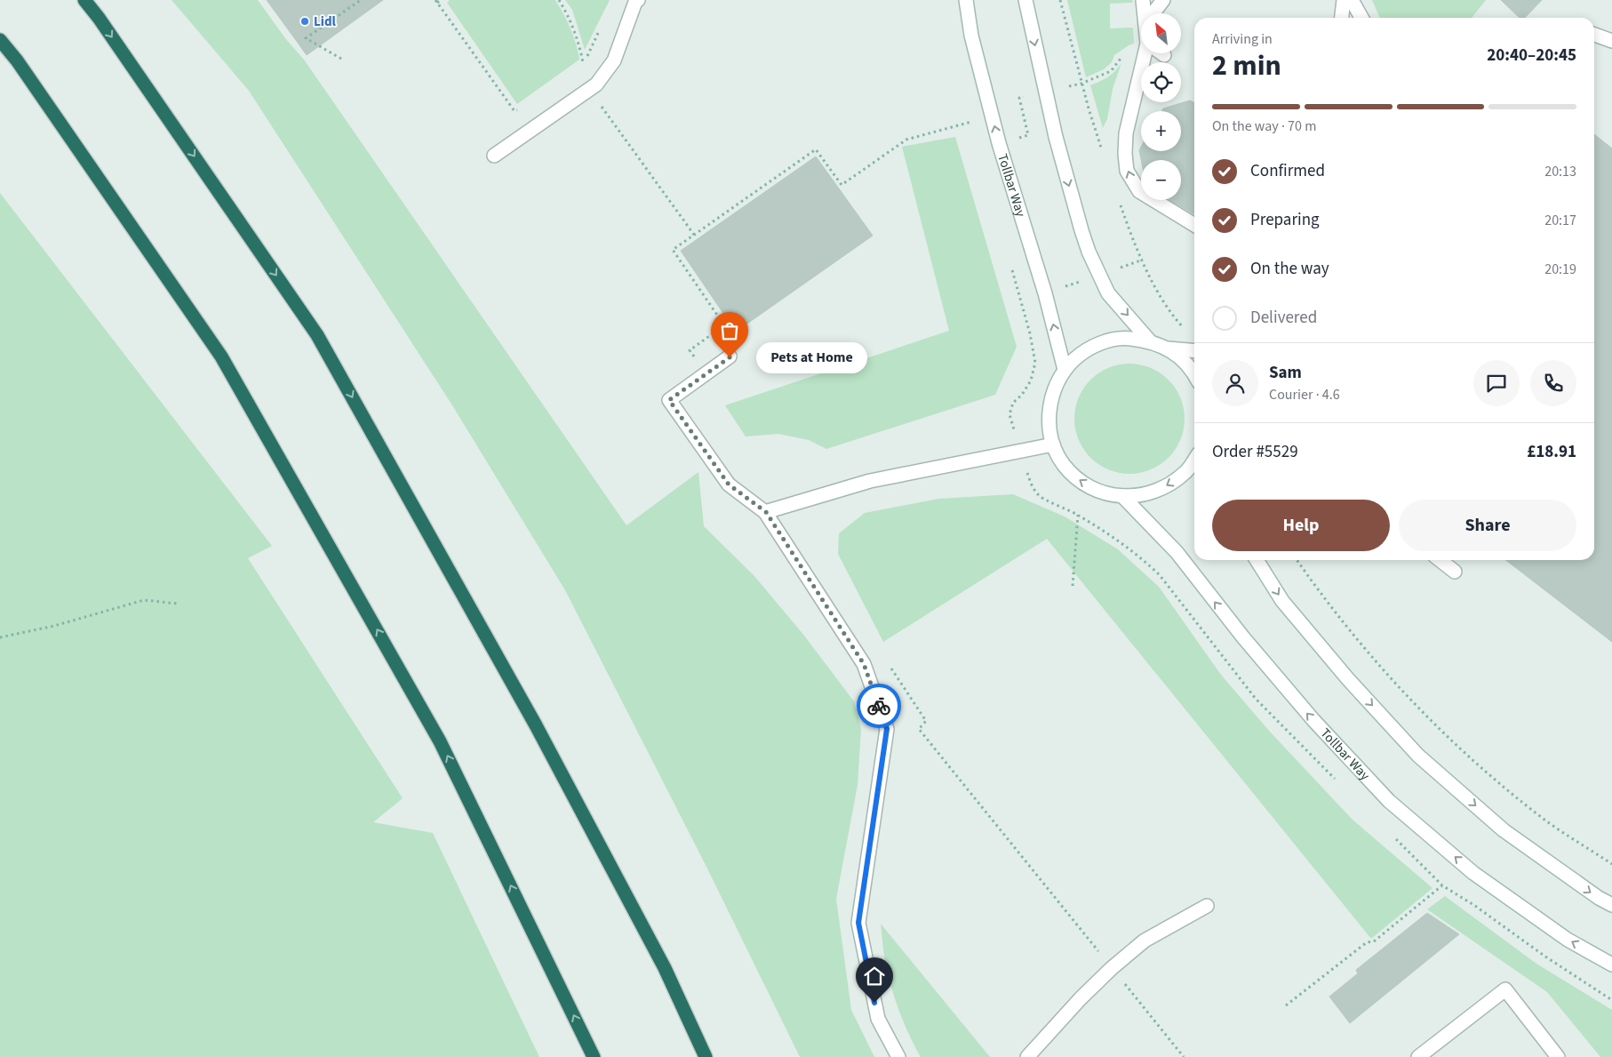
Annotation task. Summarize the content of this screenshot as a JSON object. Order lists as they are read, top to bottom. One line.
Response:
{"streets":{"main road":["Tollbar Way"]},"places":["Lidl","Pets at Home"],"north":"top left","page":{"map_buttons":["+","−"],"heading":["2 min","Arriving in","20:40–20:45"],"panel":["Sam","Courier · 4.6","Order #5529","£18.91"],"bar":"On the way · 70 m","list":[["Confirmed","20:13"],["Preparing","20:17"],["On the way","20:19"],"Delivered"],"bubble":"Pets at Home","buttons":["Help","Share"]}}
